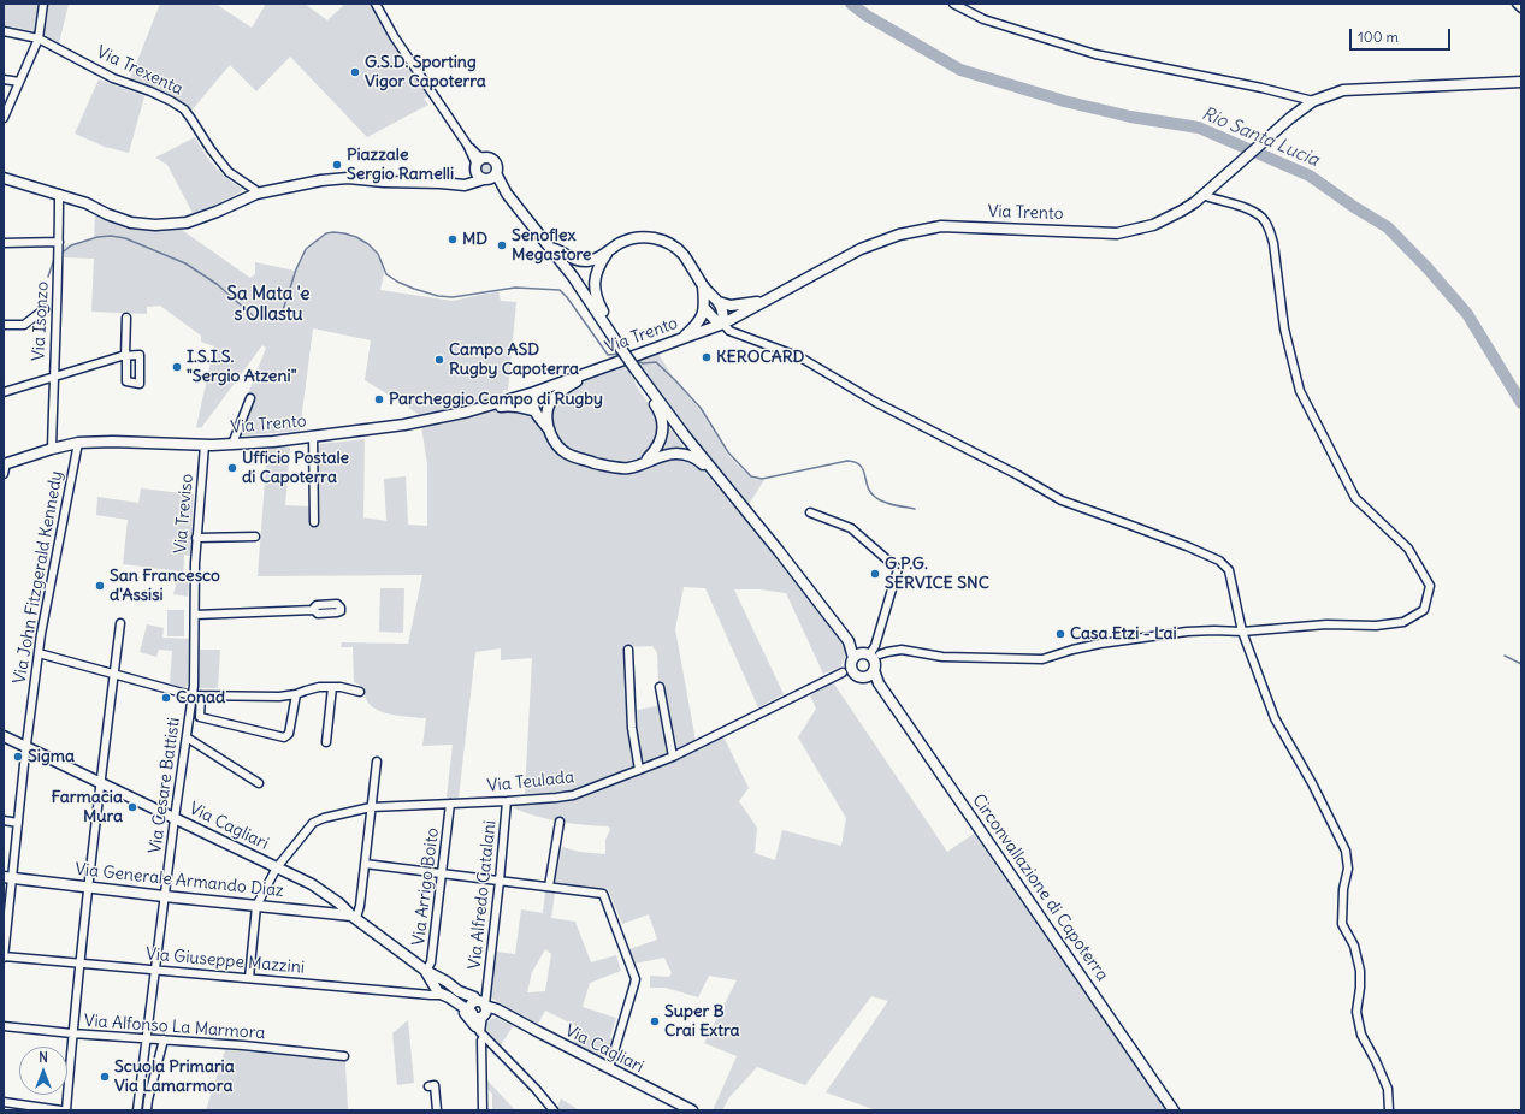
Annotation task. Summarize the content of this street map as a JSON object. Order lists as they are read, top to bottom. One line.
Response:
{"streets":{"street":["Via Trexenta","Via Trento","Via Isonzo","Via Treviso","Via John Fitzgerald Kennedy","Via Teulada","Via Cesare Battisti","Via Cagliari","Via Generale Armando Diaz","Via Arrigo Boito","Circonvallazione di Capoterra","Via Alfredo Catalani","Via Giuseppe Mazzini","Via Alfonso La Marmora"]},"crossings":[["Via Trento","Via Isonzo"],["Via Trento","Via Treviso"],["Via Trento","Via John Fitzgerald Kennedy"],["Via Treviso","Via Cesare Battisti"],["Via John Fitzgerald Kennedy","Via Cagliari"],["Via John Fitzgerald Kennedy","Via Generale Armando Diaz"],["Via John Fitzgerald Kennedy","Via Giuseppe Mazzini"],["Via Teulada","Via Cagliari"],["Via Teulada","Via Generale Armando Diaz"],["Via Teulada","Via Arrigo Boito"],["Via Teulada","Via Alfredo Catalani"],["Via Cesare Battisti","Via Cagliari"],["Via Cesare Battisti","Via Generale Armando Diaz"],["Via Cesare Battisti","Via Giuseppe Mazzini"],["Via Cesare Battisti","Via Alfonso La Marmora"],["Via Cagliari","Via Generale Armando Diaz"],["Via Cagliari","Via Arrigo Boito"],["Via Cagliari","Via Alfredo Catalani"],["Via Cagliari","Via Giuseppe Mazzini"]],"districts":["Sa Mata 'e s'Ollastu"],"water":["Rio Santa Lucia"],"places":["G.S.D. Sporting Vigor Capoterra","Piazzale Sergio Ramelli","MD","Senoflex Megastore","KEROCARD","Campo ASD Rugby Capoterra","I.S.I.S. \"Sergio Atzeni\"","Parcheggio Campo di Rugby","Ufficio Postale di Capoterra","G.P.G. SERVICE SNC","San Francesco d'Assisi","Casa Etzi - Lai","Conad","Sigma","Farmacia Mura","Super B Crai Extra","Scuola Primaria Via Lamarmora"],"scale_bar":"100 m","north":"top"}
